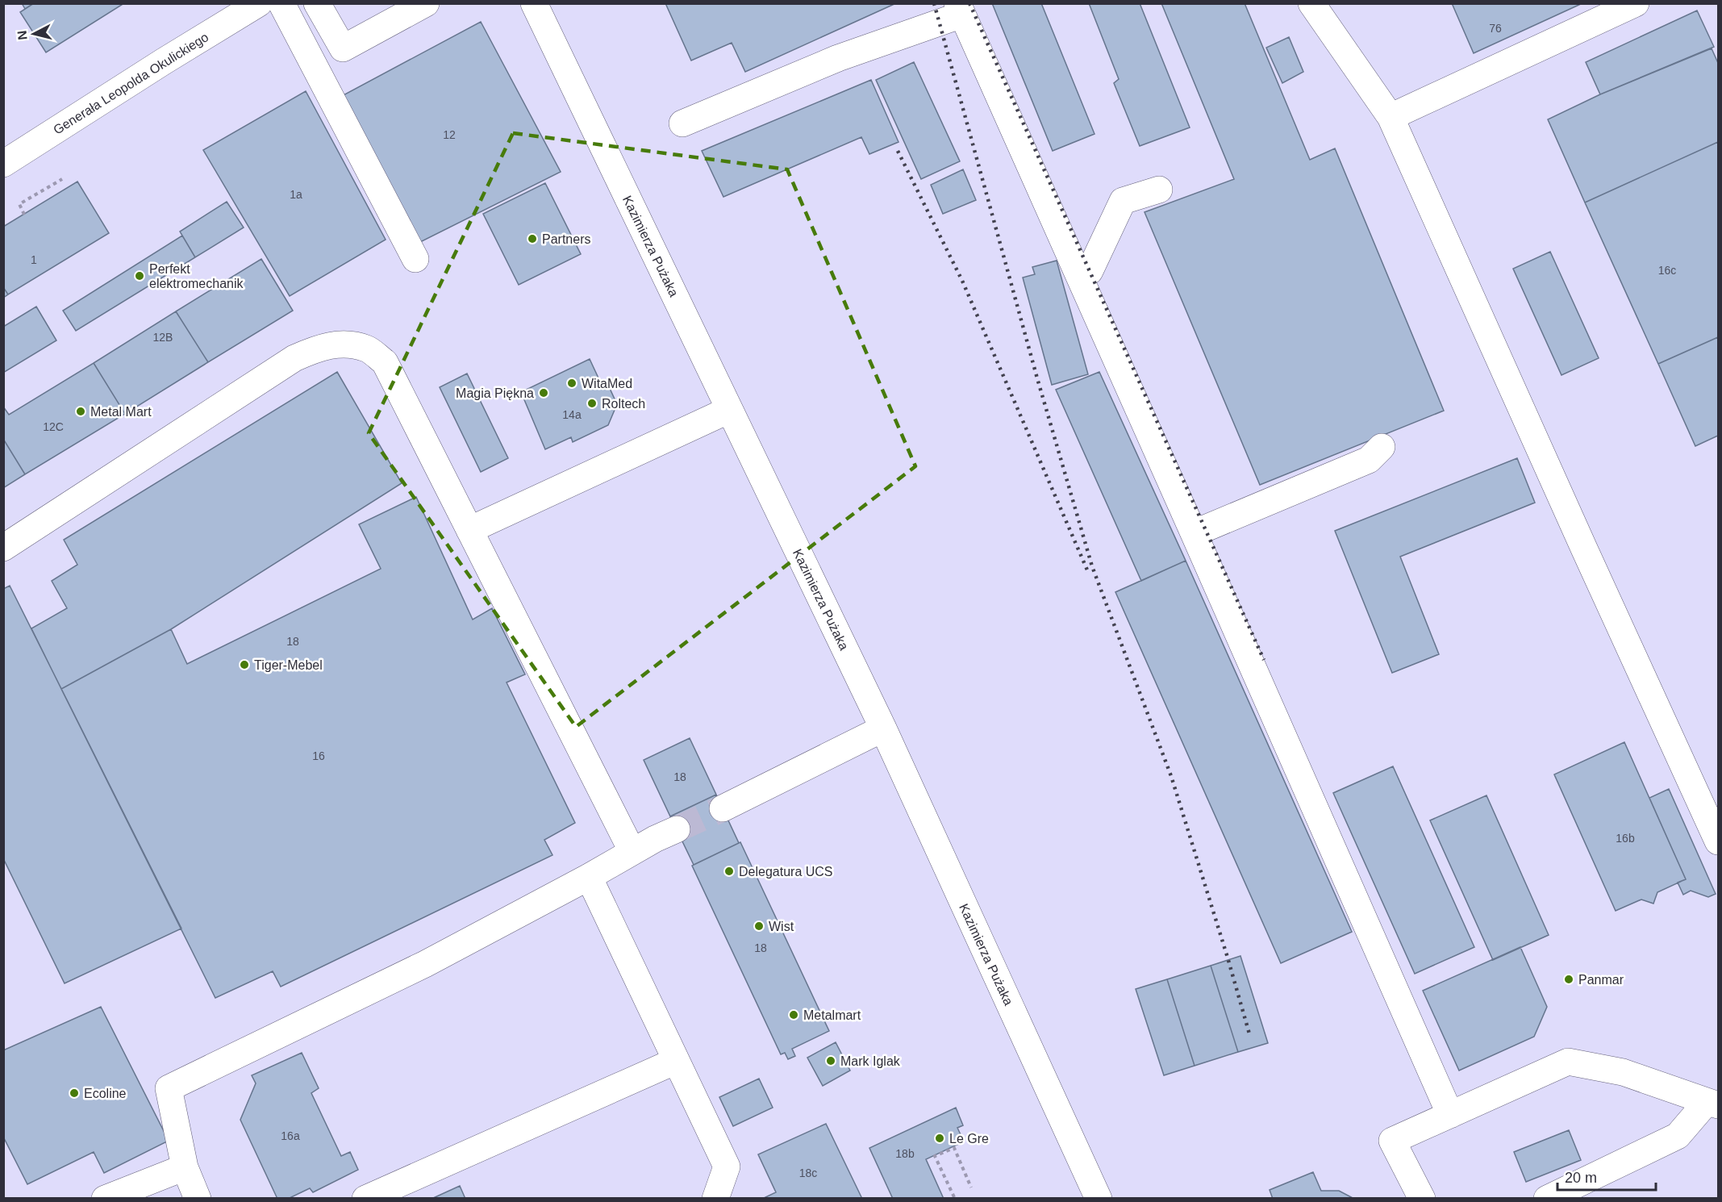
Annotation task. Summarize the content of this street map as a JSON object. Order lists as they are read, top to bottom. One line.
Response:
{"streets":{"street":["Generała Leopolda Okulickiego","Kazimierza Pużaka"]},"places":["Partners","Perfekt elektromechanik","WitaMed","Magia Piękna","Roltech","Metal Mart","Tiger-Mebel","Delegatura UCS","Wist","Panmar","Metalmart","Mark Iglak","Ecoline","Le Gre"],"house_numbers":["76","12","1a","1","16c","12B","14a","12C","18","16","18","16b","18","16a","18b","18c"],"scale_bar":"20 m","north":"left"}
